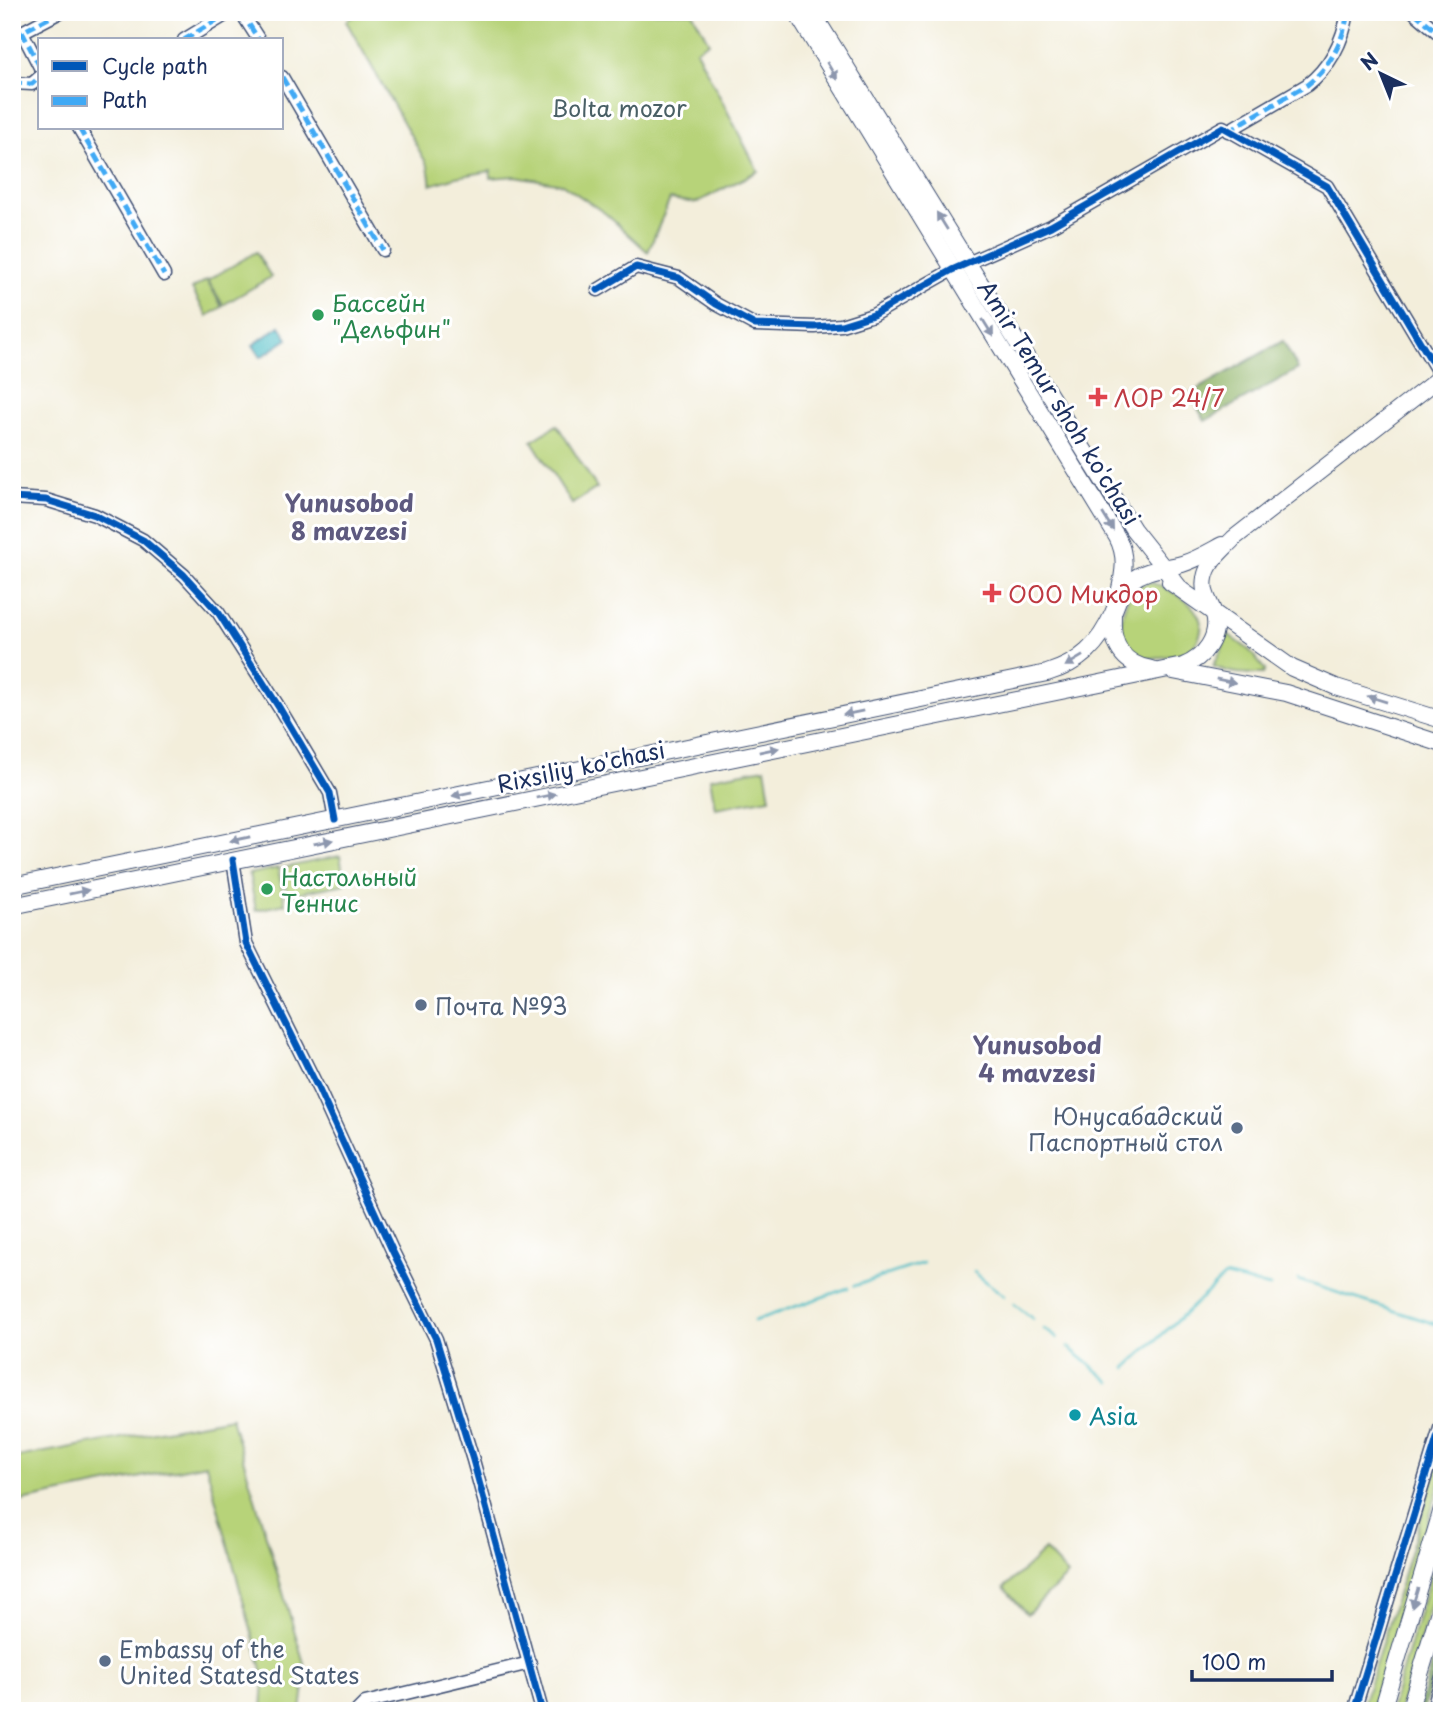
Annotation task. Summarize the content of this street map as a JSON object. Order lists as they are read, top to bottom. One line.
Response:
{"streets":{"main road":["Amir Temur shoh ko'chasi","Rixsiliy ko'chasi"]},"crossings":[["Amir Temur shoh ko'chasi","Rixsiliy ko'chasi"]],"districts":["Yunusobod 8 mavzesi","Yunusobod 4 mavzesi"],"parks":["Bolta mozor"],"places":{"other":["Бассейн \"Дельфин\"","Настольный Теннис","Почта №93","Юнусабадский Паспортный стол","Asia","Embassy of the United Statesd States"],"health":["ЛОР 24/7","ООО Микдор"]},"legend":["Cycle path","Path"],"scale_bar":"100 m","north":"top left"}
